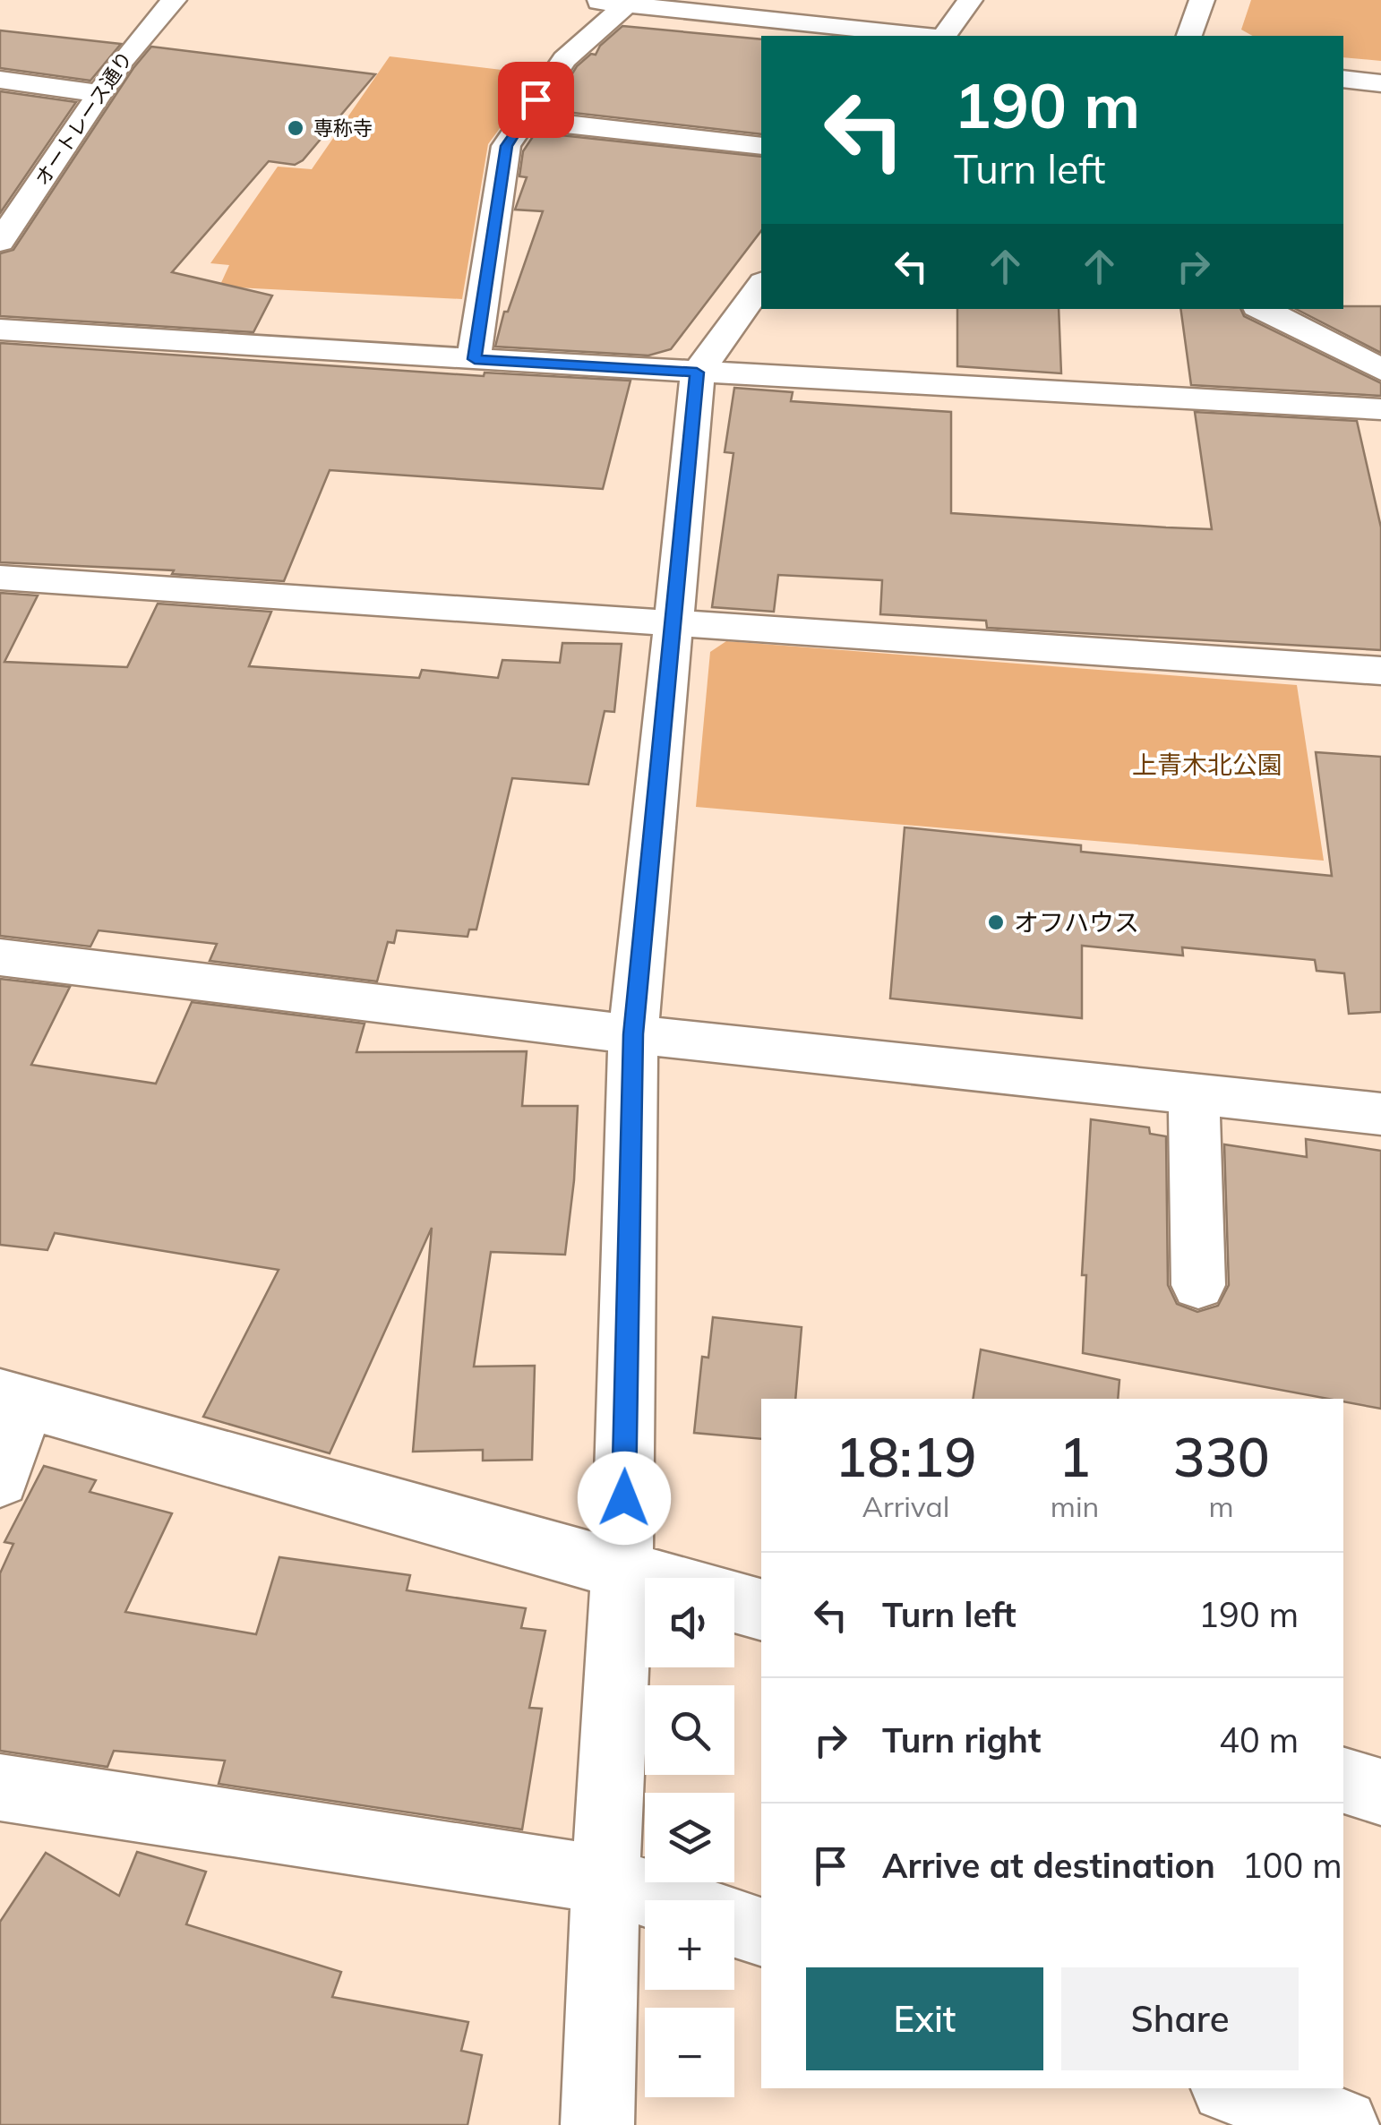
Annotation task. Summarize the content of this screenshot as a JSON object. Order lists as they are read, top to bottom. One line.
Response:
{"streets":{"street":["オートレース通り"]},"parks":["上青木北公園"],"places":["専称寺","オフハウス"],"page":{"turn":["190 m","Turn left"],"eta":["18:19","Arrival","1","min","330","m"],"list":[{"name":"Turn left","value":"190 m"},{"name":"Turn right","value":"40 m"},{"name":"Arrive at destination","value":"100 m"}],"map_buttons":["+","−"],"buttons":["Exit","Share"]}}
